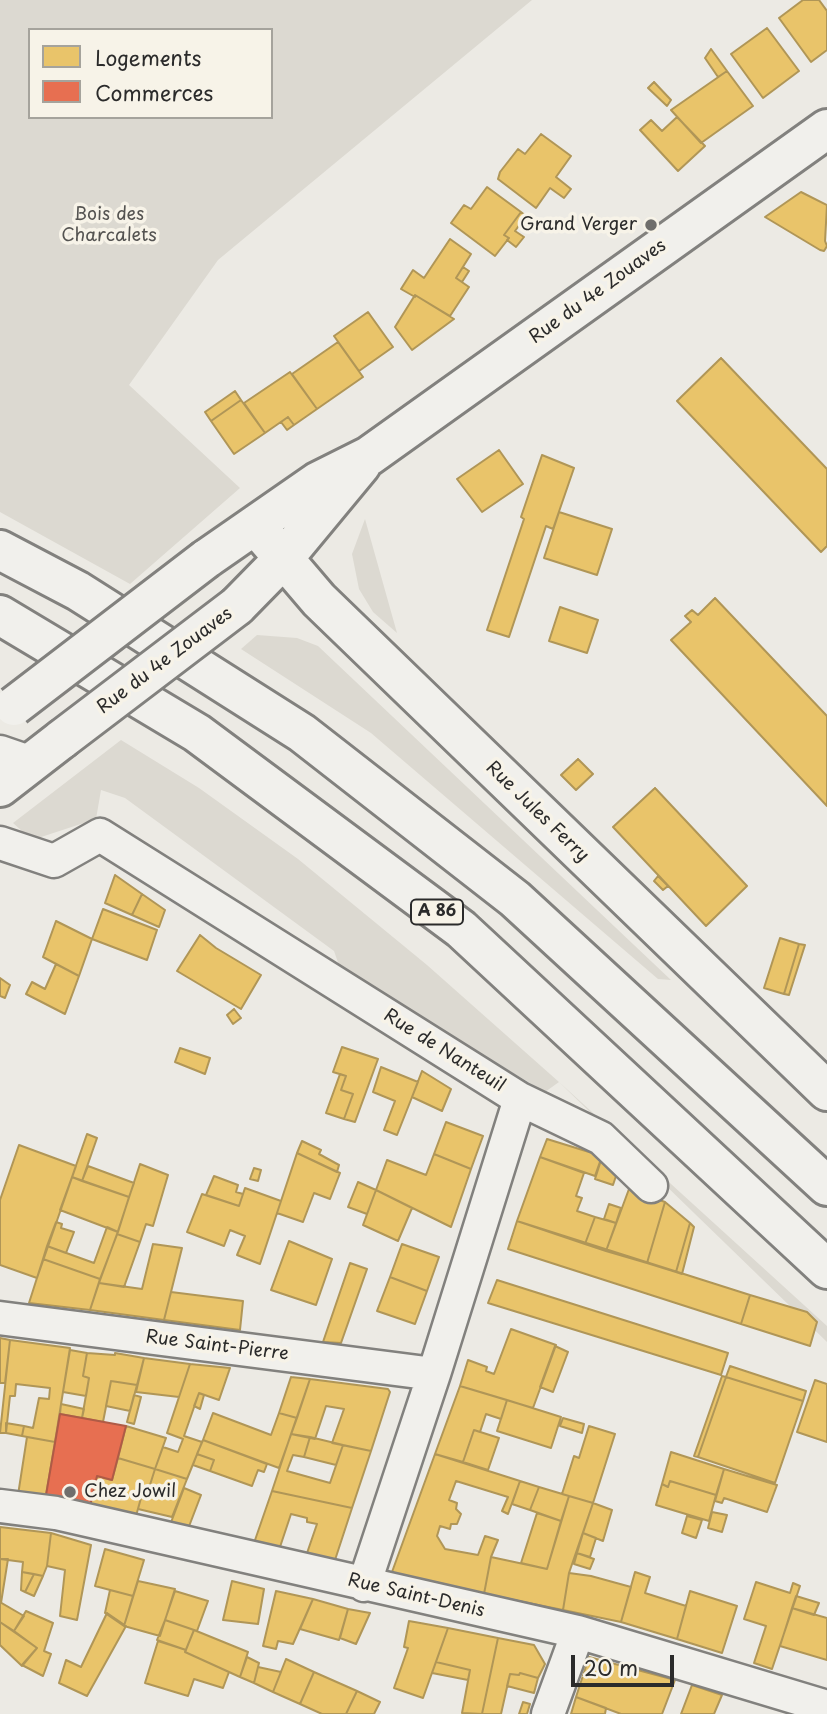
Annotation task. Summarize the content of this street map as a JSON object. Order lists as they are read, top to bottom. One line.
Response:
{"streets":{"main road":["Rue du 4e Zouaves","Rue Jules Ferry","A 86"],"street":["Rue de Nanteuil","Rue Saint-Pierre","Rue Saint-Denis"]},"crossings":[["Rue du 4e Zouaves","Rue Jules Ferry"],["Rue de Nanteuil","Rue Saint-Pierre"],["Rue de Nanteuil","Rue Saint-Denis"]],"parks":["Bois des Charcalets"],"places":["Grand Verger","Chez Jowil"],"legend":["Logements","Commerces"],"scale_bar":"20 m"}
